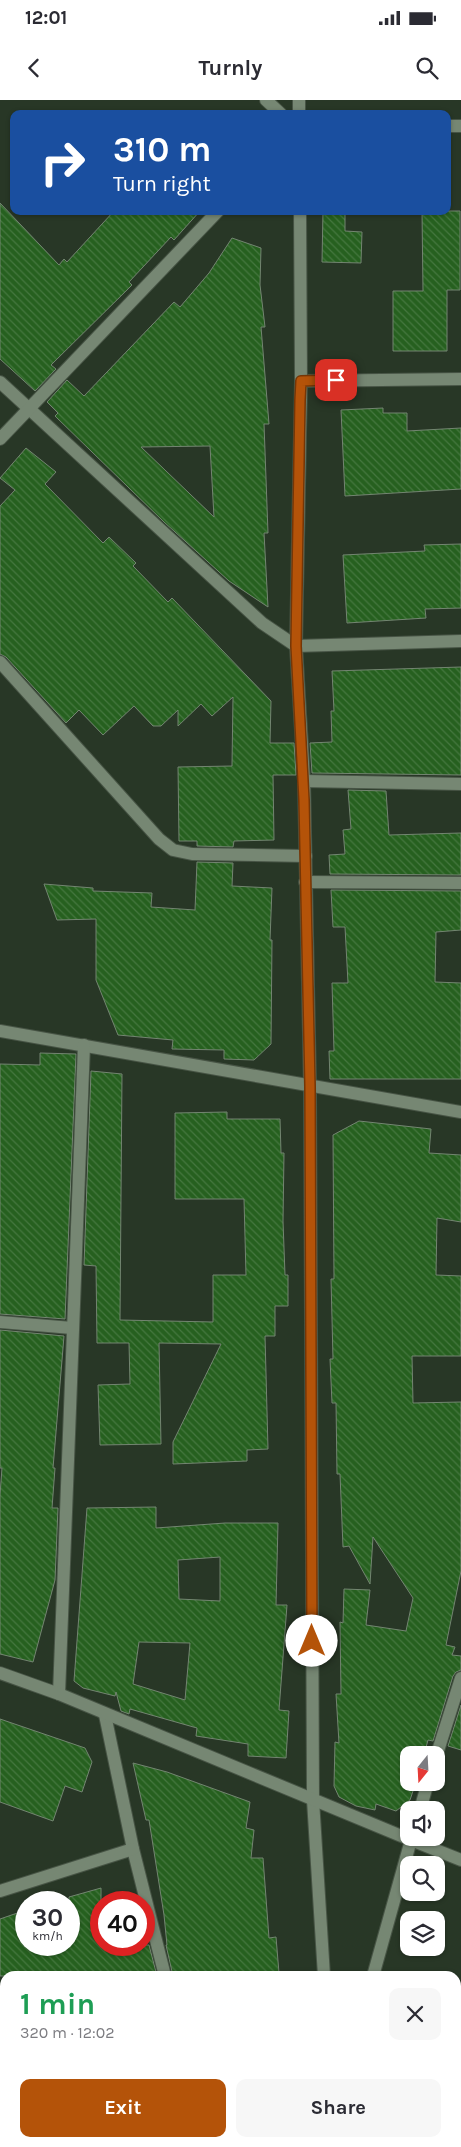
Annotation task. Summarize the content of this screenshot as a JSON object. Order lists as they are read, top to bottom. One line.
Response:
{"north":"bottom","page":{"status":"12:01","header":"Turnly","turn":["310 m","Turn right"],"speed":"30 km/h","limit":"40","heading":["1 min","320 m · 12:02"],"buttons":["Exit","Share"]}}
